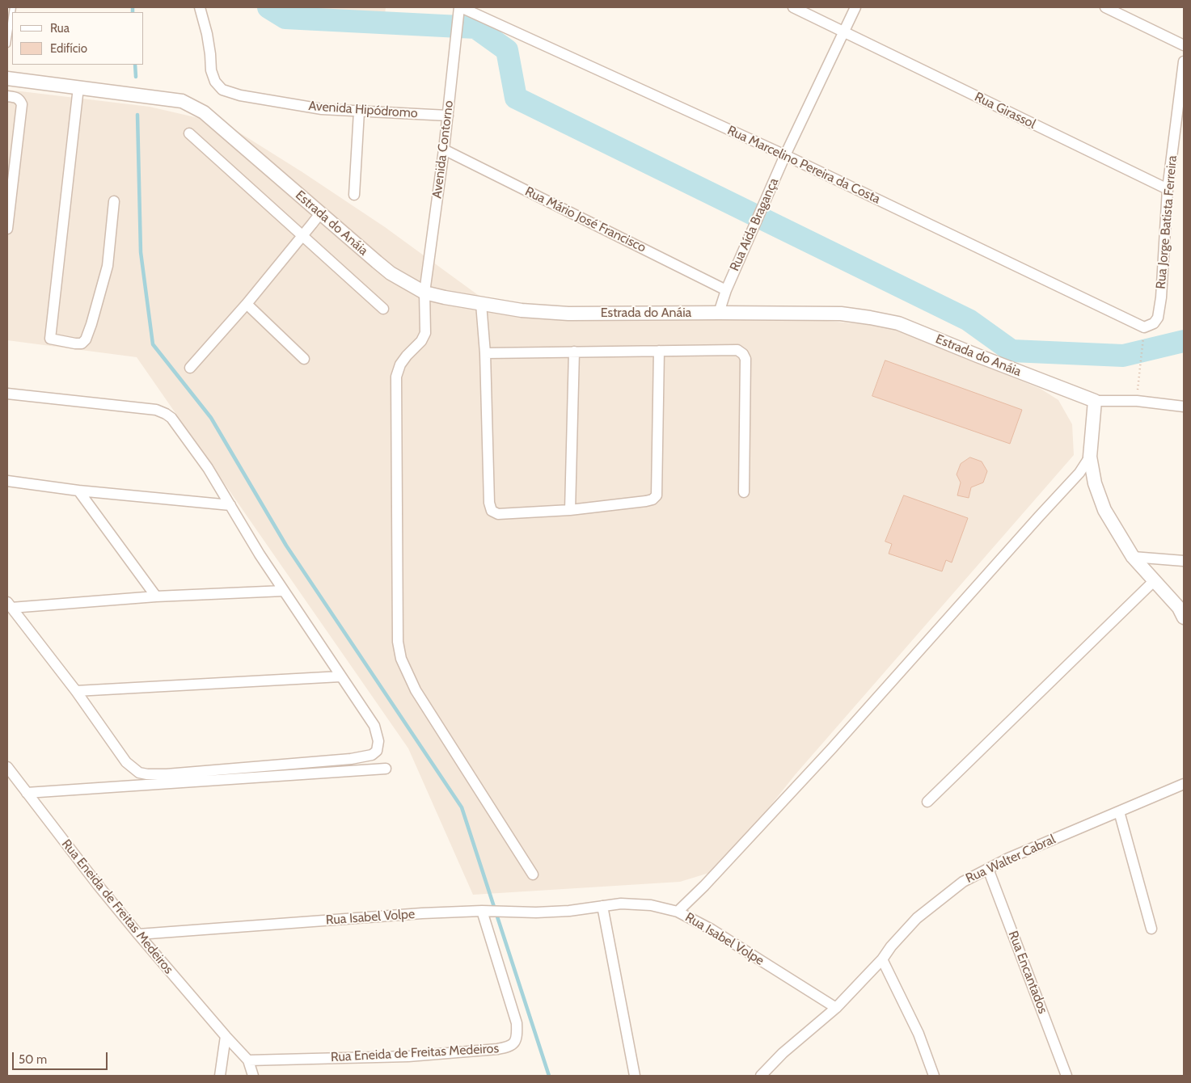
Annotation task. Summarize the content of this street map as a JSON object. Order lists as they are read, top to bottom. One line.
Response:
{"streets":{"street":["Avenida Hipódromo","Rua Girassol","Avenida Contorno","Rua Marcelino Pereira da Costa","Rua Mário José Francisco","Rua Jorge Batista Ferreira","Estrada do Anáia","Rua Aída Bragança","Rua Walter Cabral","Rua Eneida de Freitas Medeiros","Rua Isabel Volpe","Rua Encantados"]},"crossings":[["Avenida Hipódromo","Avenida Contorno"],["Rua Girassol","Rua Jorge Batista Ferreira"],["Rua Girassol","Rua Aída Bragança"],["Avenida Contorno","Rua Marcelino Pereira da Costa"],["Avenida Contorno","Rua Mário José Francisco"],["Avenida Contorno","Estrada do Anáia"],["Rua Marcelino Pereira da Costa","Rua Jorge Batista Ferreira"],["Rua Marcelino Pereira da Costa","Rua Aída Bragança"],["Rua Mário José Francisco","Rua Aída Bragança"],["Estrada do Anáia","Rua Aída Bragança"],["Rua Walter Cabral","Rua Isabel Volpe"],["Rua Walter Cabral","Rua Encantados"],["Rua Eneida de Freitas Medeiros","Rua Isabel Volpe"]],"legend":["Rua","Edifício"],"scale_bar":"50 m"}
